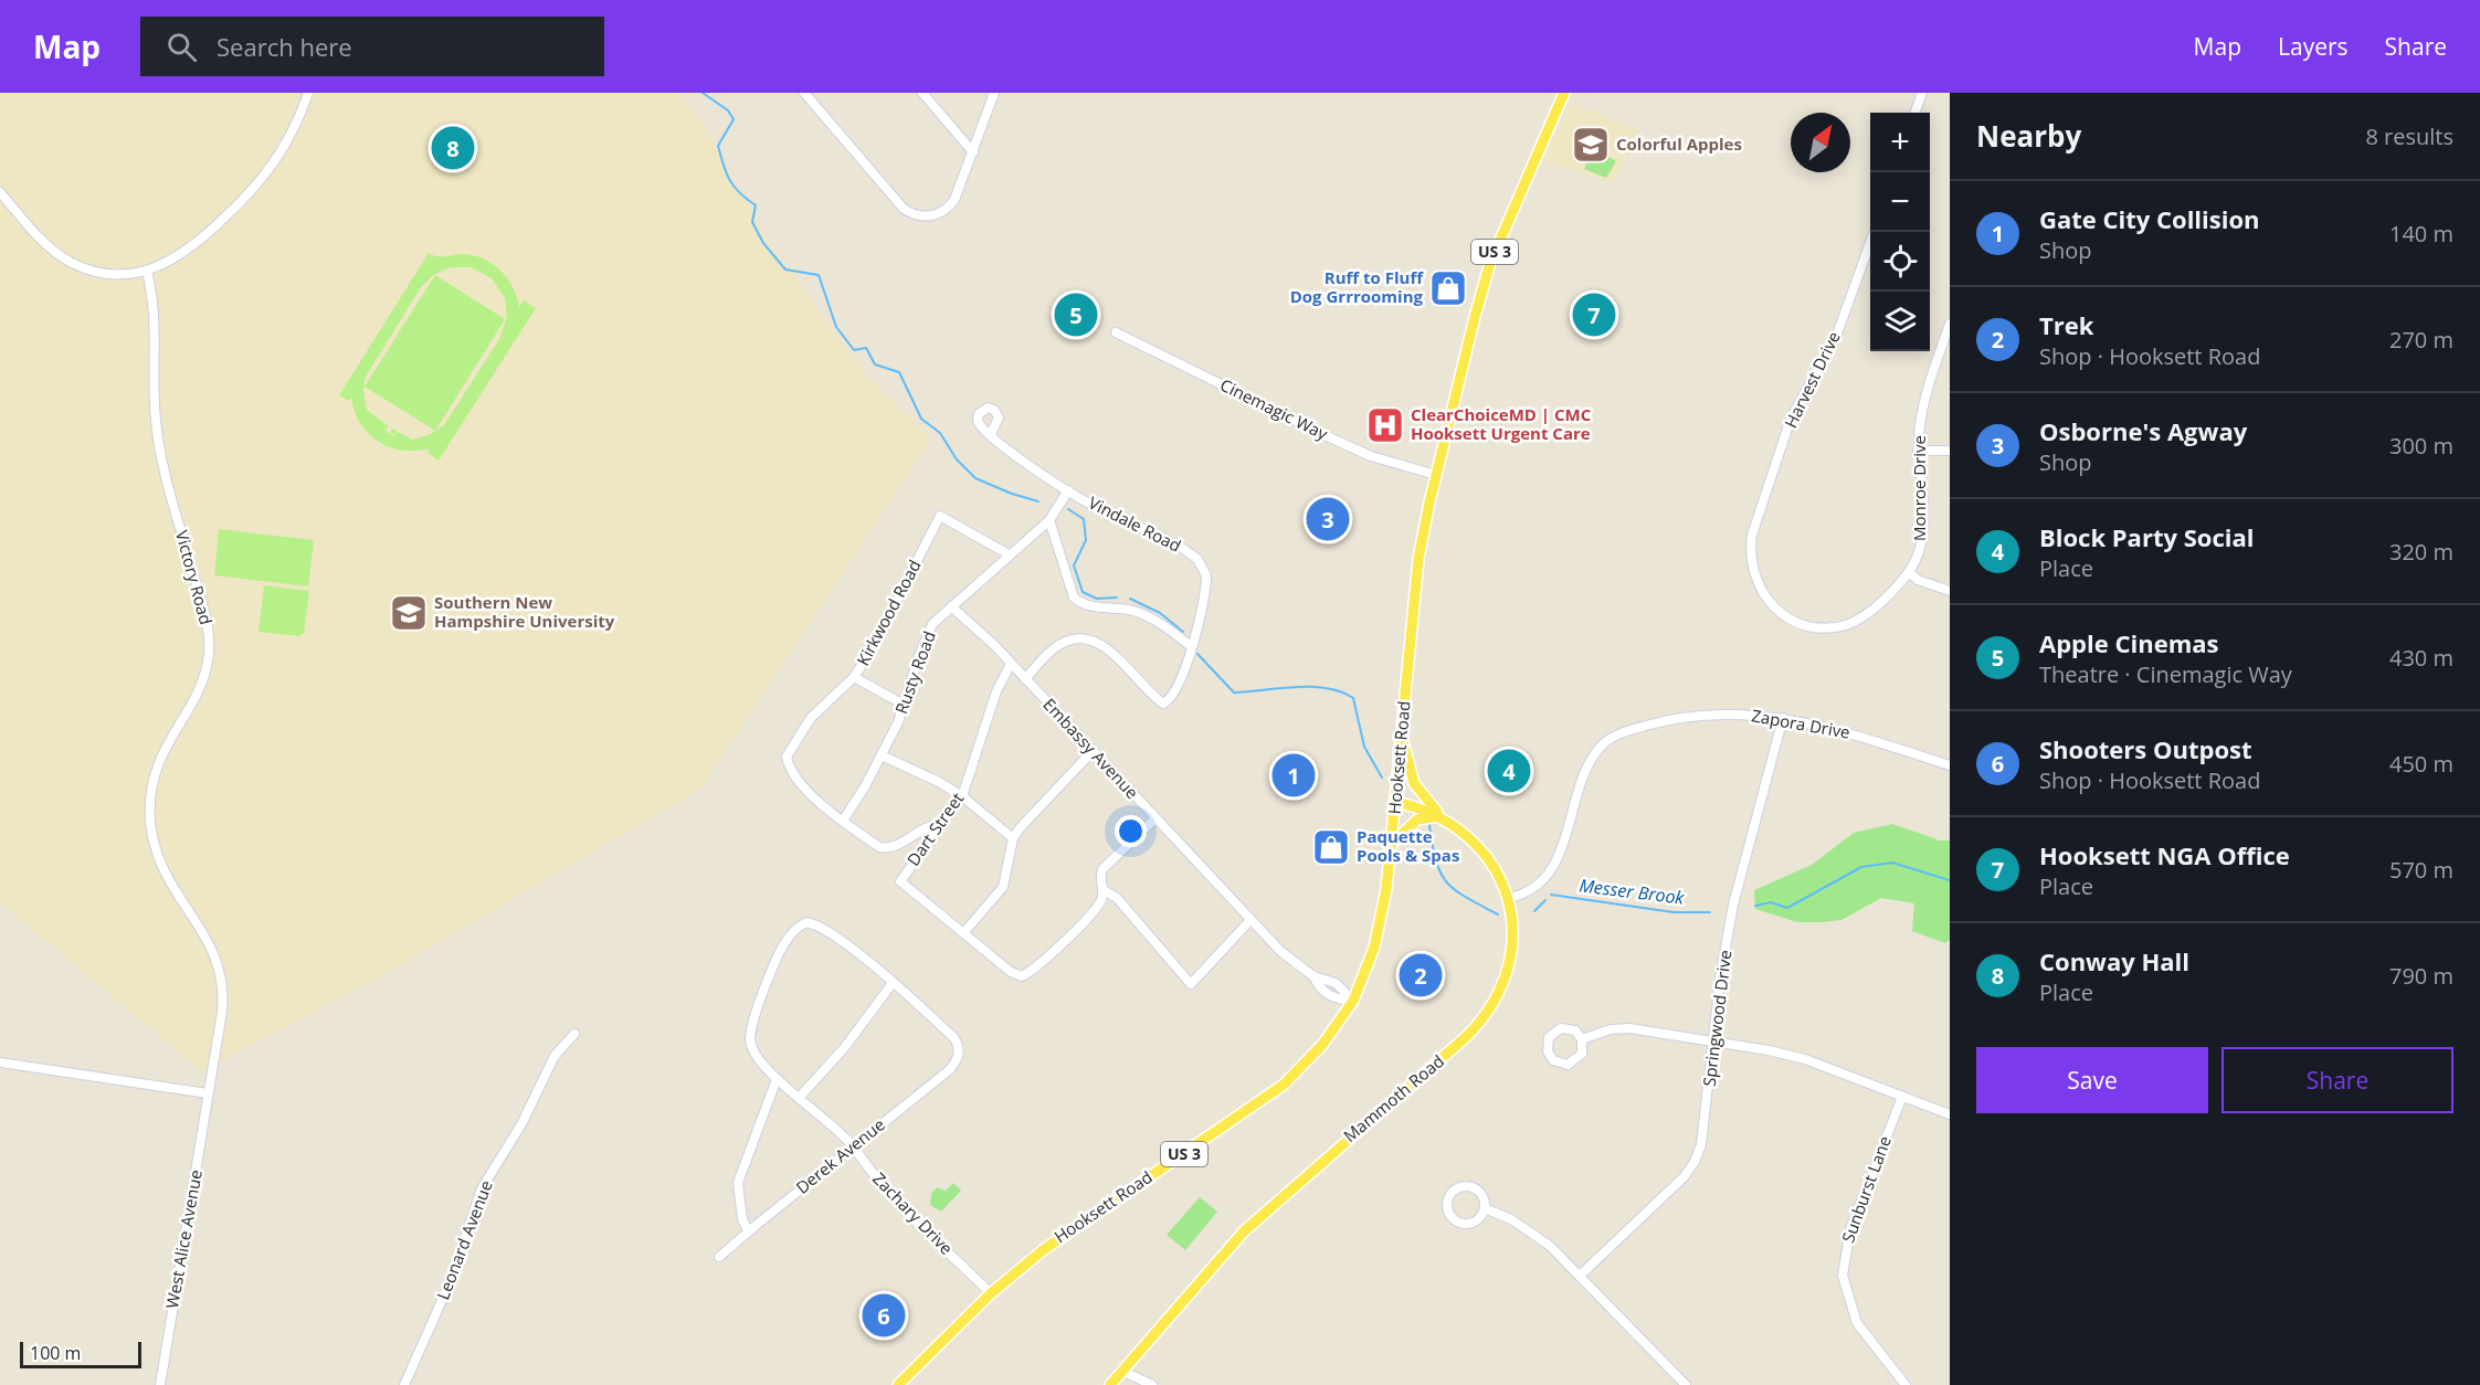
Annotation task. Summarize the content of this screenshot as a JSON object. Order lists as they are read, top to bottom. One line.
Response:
{"streets":{"main road":["US 3","Hooksett Road","Mammoth Road"],"street":["Harvest Drive","Cinemagic Way","Monroe Drive","Vindale Road","Victory Road","Kirkwood Road","Rusty Road","Zapora Drive","Embassy Avenue","Dart Street","Springwood Drive","Derek Avenue","Sunburst Lane","Zachary Drive","West Alice Avenue","Leonard Avenue"]},"crossings":[["Harvest Drive","Monroe Drive"],["Cinemagic Way","Hooksett Road"],["Vindale Road","Rusty Road"],["Vindale Road","Embassy Avenue"],["Victory Road","West Alice Avenue"],["Kirkwood Road","Rusty Road"],["Rusty Road","Embassy Avenue"],["Zapora Drive","Springwood Drive"],["Zapora Drive","Mammoth Road"],["Embassy Avenue","Hooksett Road"],["Embassy Avenue","Dart Street"],["Hooksett Road","Mammoth Road"],["Hooksett Road","Zachary Drive"],["Derek Avenue","Zachary Drive"]],"water":["Messer Brook"],"places":{"school or university":["Colorful Apples","Southern New Hampshire University"],"shop":["Ruff to Fluff Dog Grrrooming","Paquette Pools & Spas"],"hospital":["ClearChoiceMD | CMC Hooksett Urgent Care"]},"scale_bar":"100 m","north":"top right","page":{"header":"Map","search":"Search here","nav":["Map","Layers","Share"],"heading":["Nearby","8 results"],"map_buttons":["+","−"],"pins":["8","5","7","3","4","1","2","6"],"list":[{"mark":"1","name":"Gate City Collision","note":"Shop","value":"140 m"},{"mark":"2","name":"Trek","note":"Shop · Hooksett Road","value":"270 m"},{"mark":"3","name":"Osborne's Agway","note":"Shop","value":"300 m"},{"mark":"4","name":"Block Party Social","note":"Place","value":"320 m"},{"mark":"5","name":"Apple Cinemas","note":"Theatre · Cinemagic Way","value":"430 m"},{"mark":"6","name":"Shooters Outpost","note":"Shop · Hooksett Road","value":"450 m"},{"mark":"7","name":"Hooksett NGA Office","note":"Place","value":"570 m"},{"mark":"8","name":"Conway Hall","note":"Place","value":"790 m"}],"buttons":["Save","Share"],"scale":"100 m"}}
